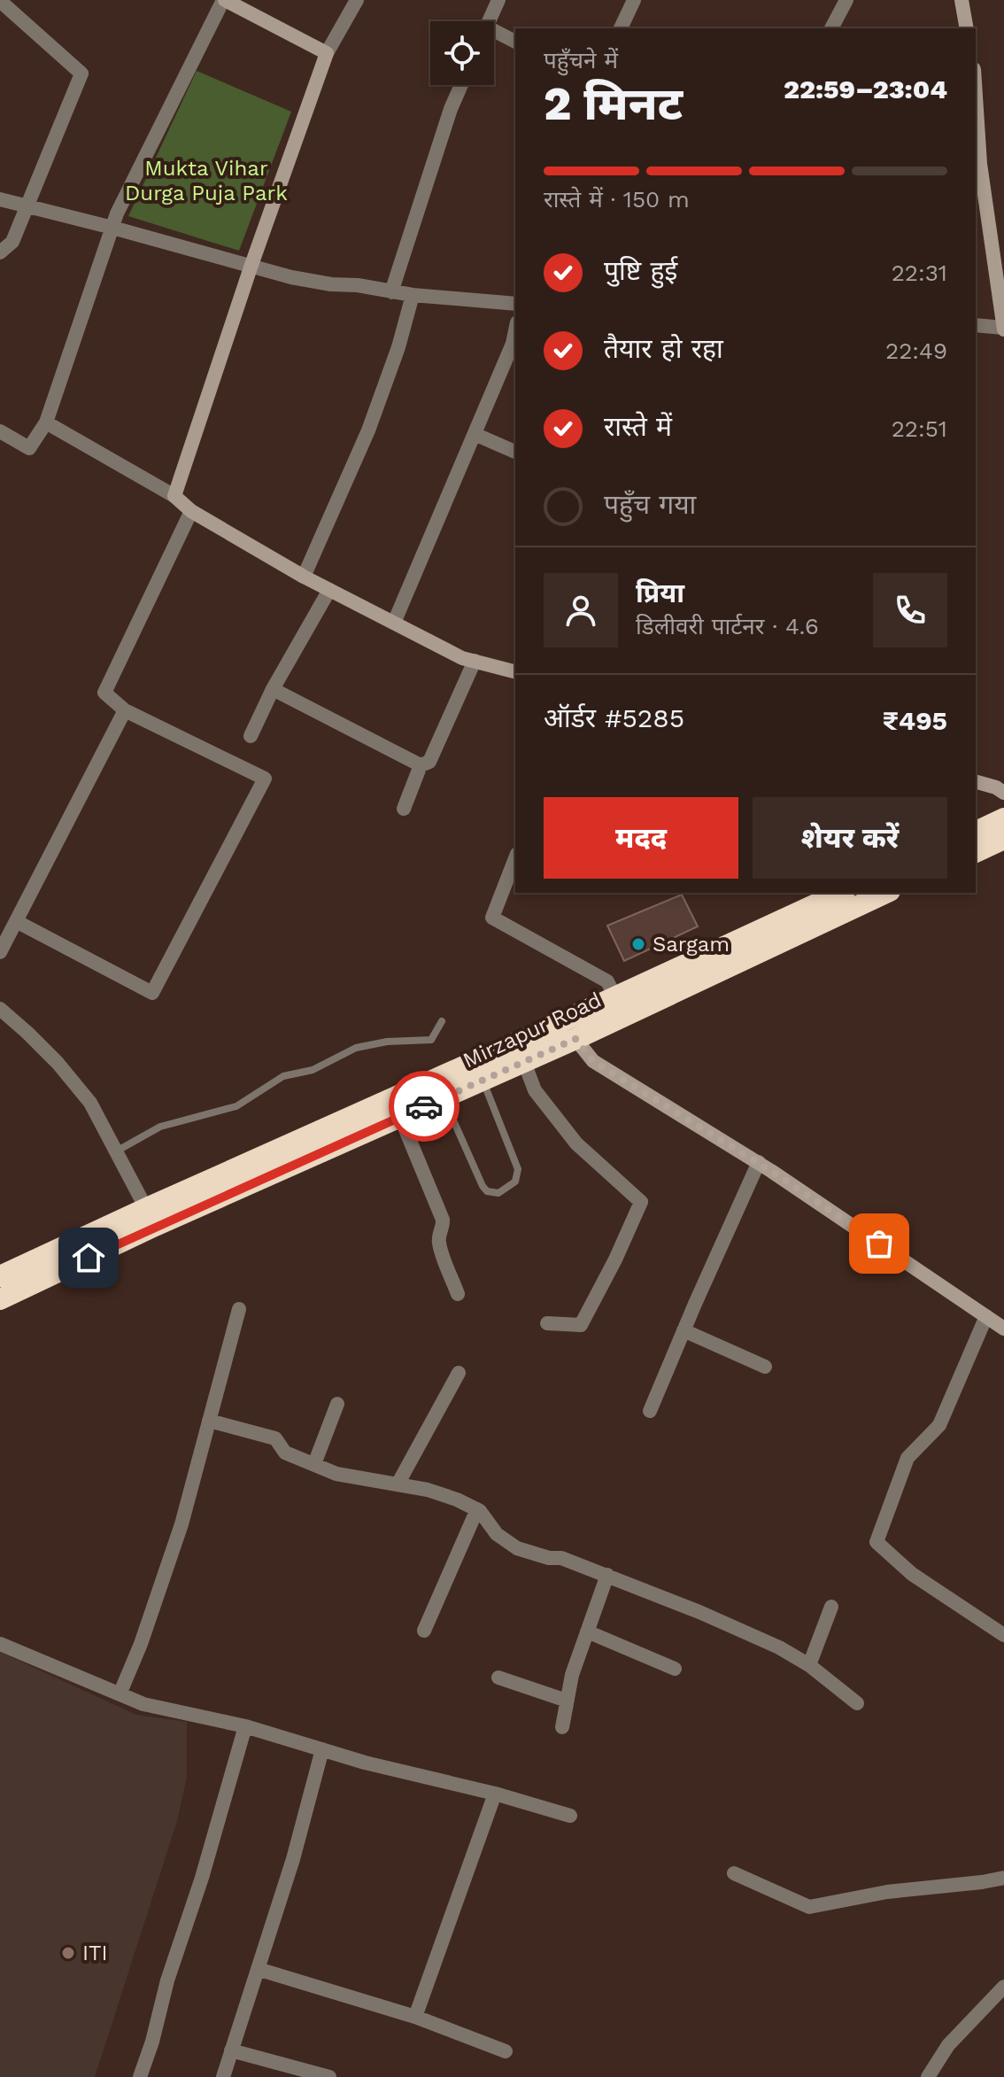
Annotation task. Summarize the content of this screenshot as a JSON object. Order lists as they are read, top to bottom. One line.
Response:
{"streets":{"highway":["Mirzapur Road"]},"parks":["Mukta Vihar Durga Puja Park"],"places":["Sargam","ITI"],"page":{"heading":["2 मिनट","पहुँचने में","22:59–23:04"],"panel":["प्रिया","डिलीवरी पार्टनर · 4.6","ऑर्डर #5285","₹495"],"bar":"रास्ते में · 150 m","list":[["पुष्टि हुई","22:31"],["तैयार हो रहा","22:49"],["रास्ते में","22:51"],"पहुँच गया"],"buttons":["मदद","शेयर करें"]}}
